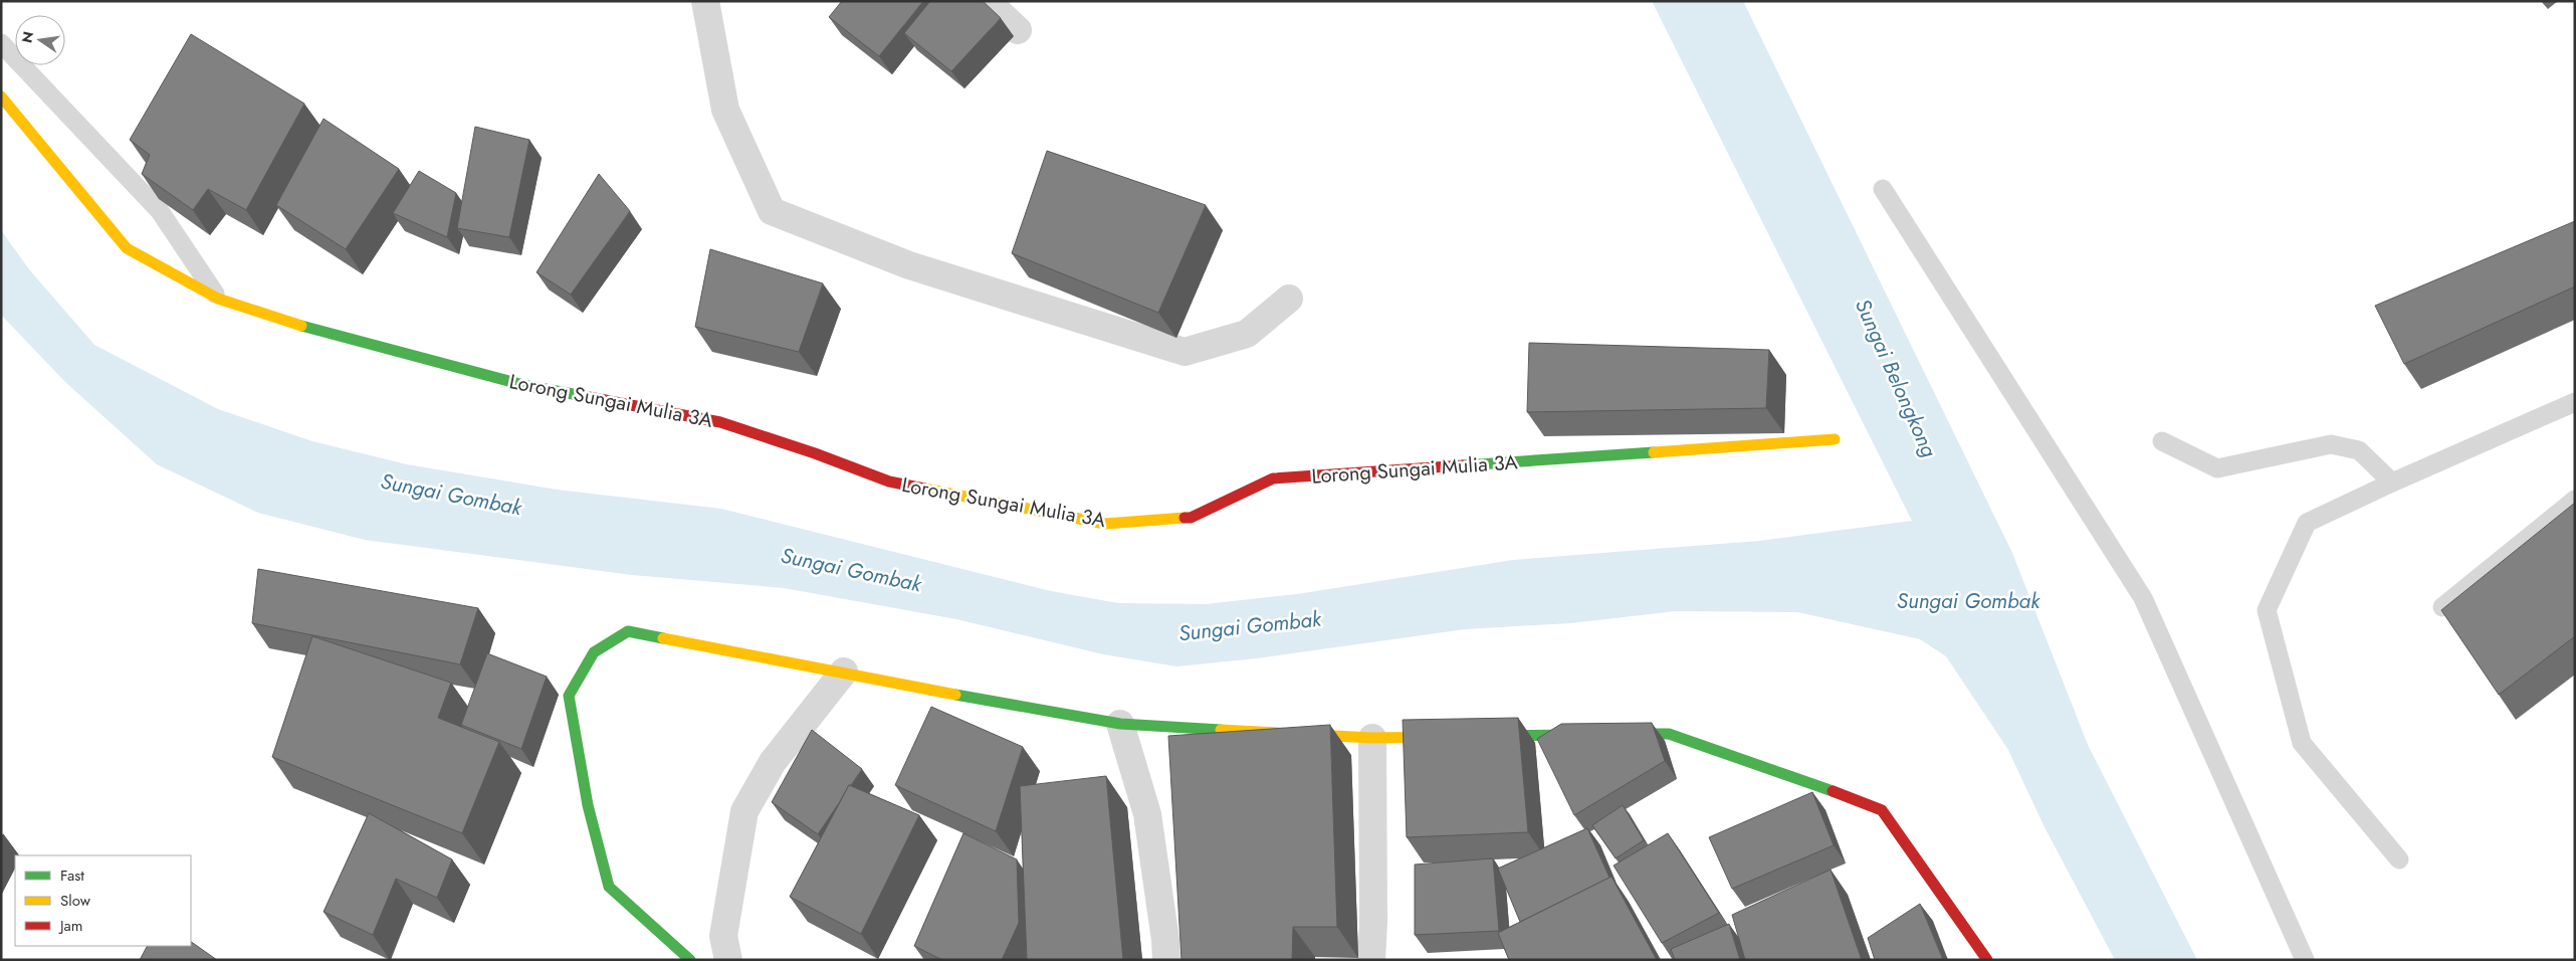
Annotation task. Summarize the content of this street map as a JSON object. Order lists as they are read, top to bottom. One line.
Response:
{"streets":{"street":["Lorong Sungai Mulia 3A"]},"water":["Sungai Belongkong","Sungai Gombak"],"legend":["Fast","Slow","Jam"],"north":"left"}
